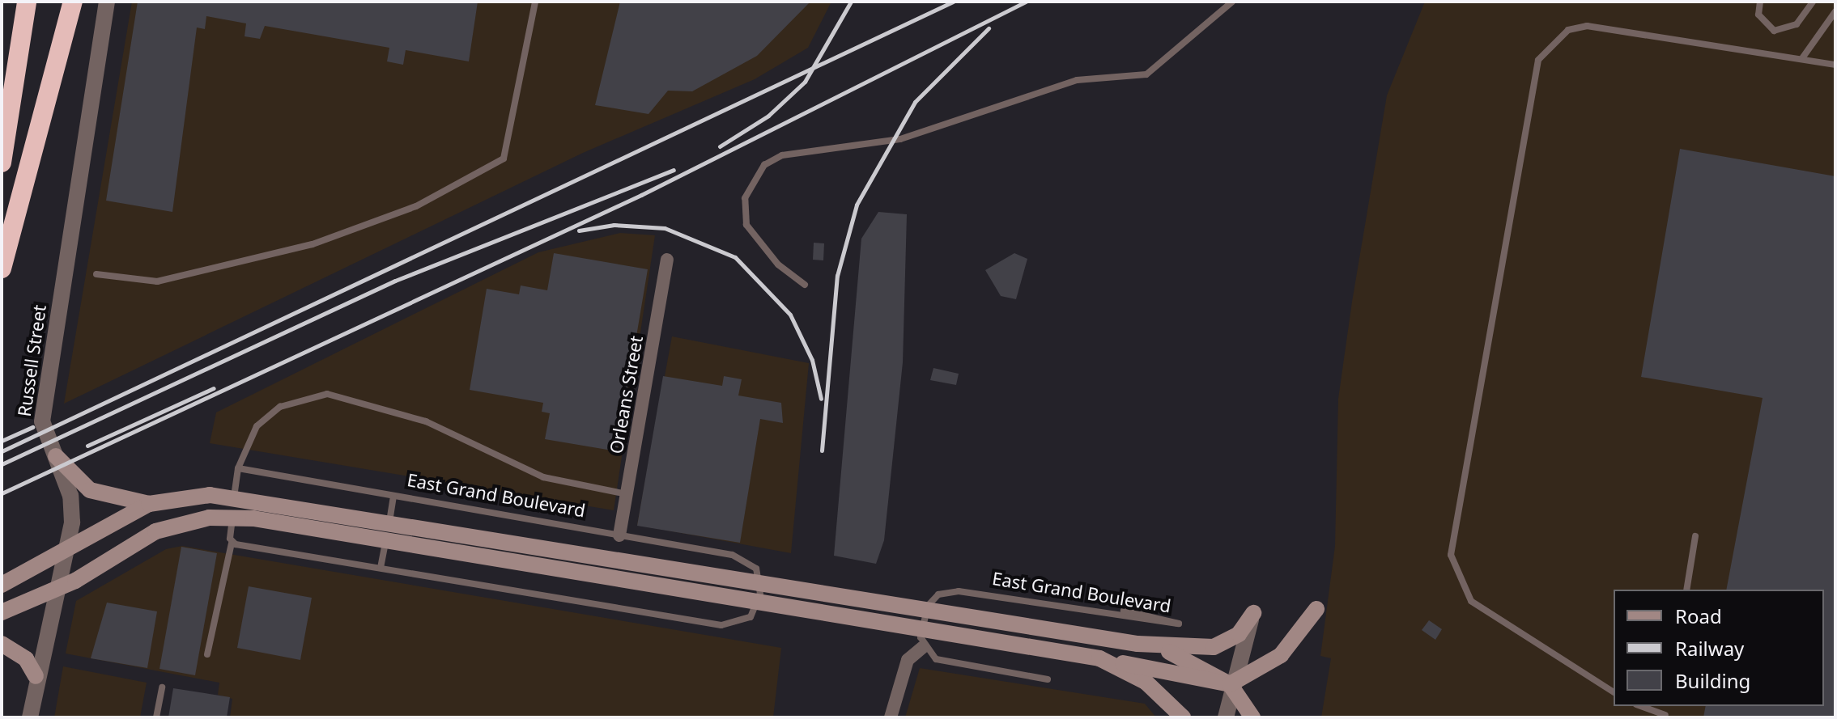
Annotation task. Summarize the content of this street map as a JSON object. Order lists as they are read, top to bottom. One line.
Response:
{"streets":{"street":["Russell Street","Orleans Street"],"lane":["East Grand Boulevard"]},"crossings":[["Orleans Street","East Grand Boulevard"]],"legend":["Road","Railway","Building"]}
